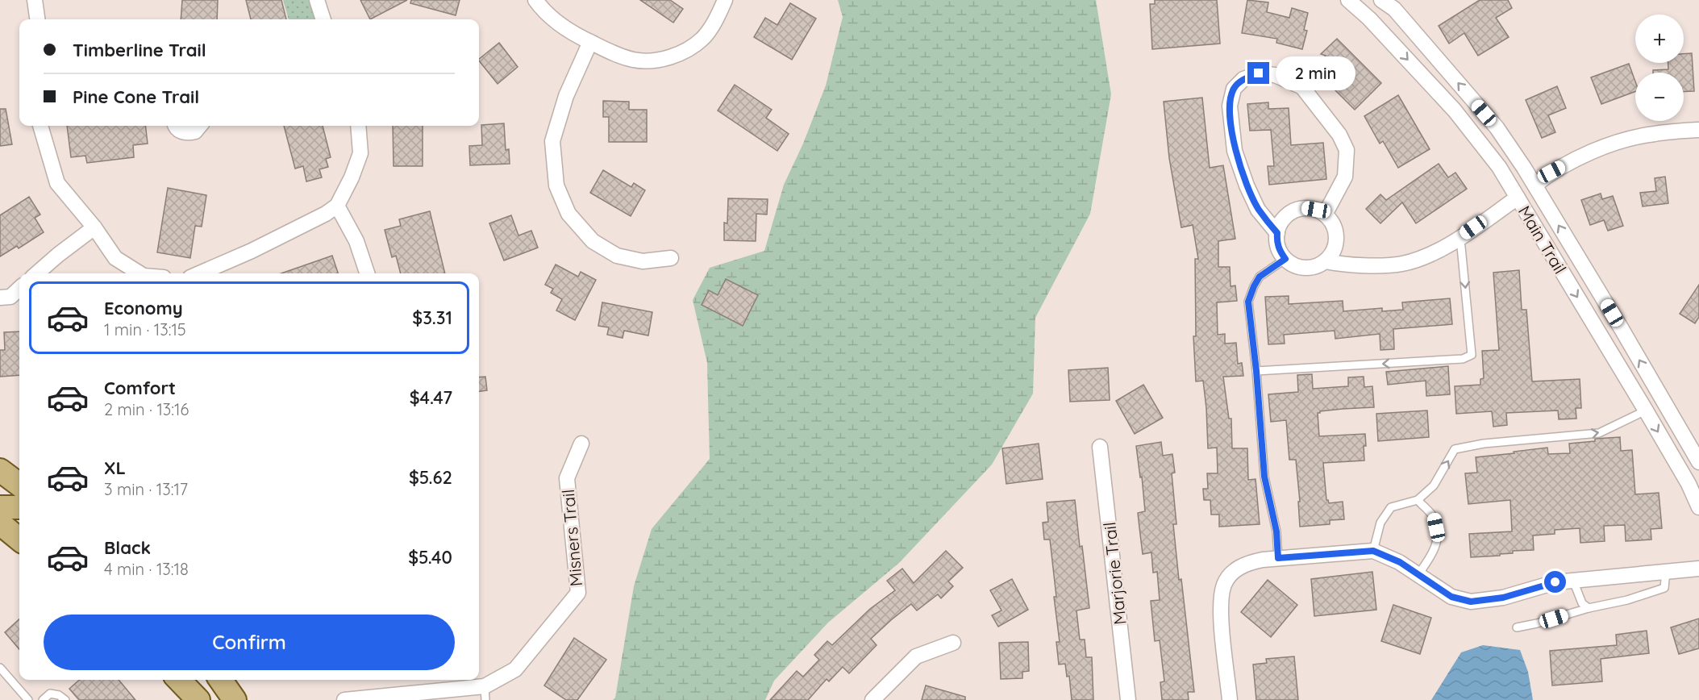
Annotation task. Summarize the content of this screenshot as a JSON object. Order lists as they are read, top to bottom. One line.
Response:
{"streets":{"street":["Main Trail","Misners Trail","Marjorie Trail"]},"page":{"map_buttons":["+","−"],"banner":["Timberline Trail","Pine Cone Trail"],"bubble":"2 min","list":[{"name":"Economy","note":"1 min · 13:15","value":"$3.31"},{"name":"Comfort","note":"2 min · 13:16","value":"$4.47"},{"name":"XL","note":"3 min · 13:17","value":"$5.62"},{"name":"Black","note":"4 min · 13:18","value":"$5.40"}],"buttons":"Confirm"}}
